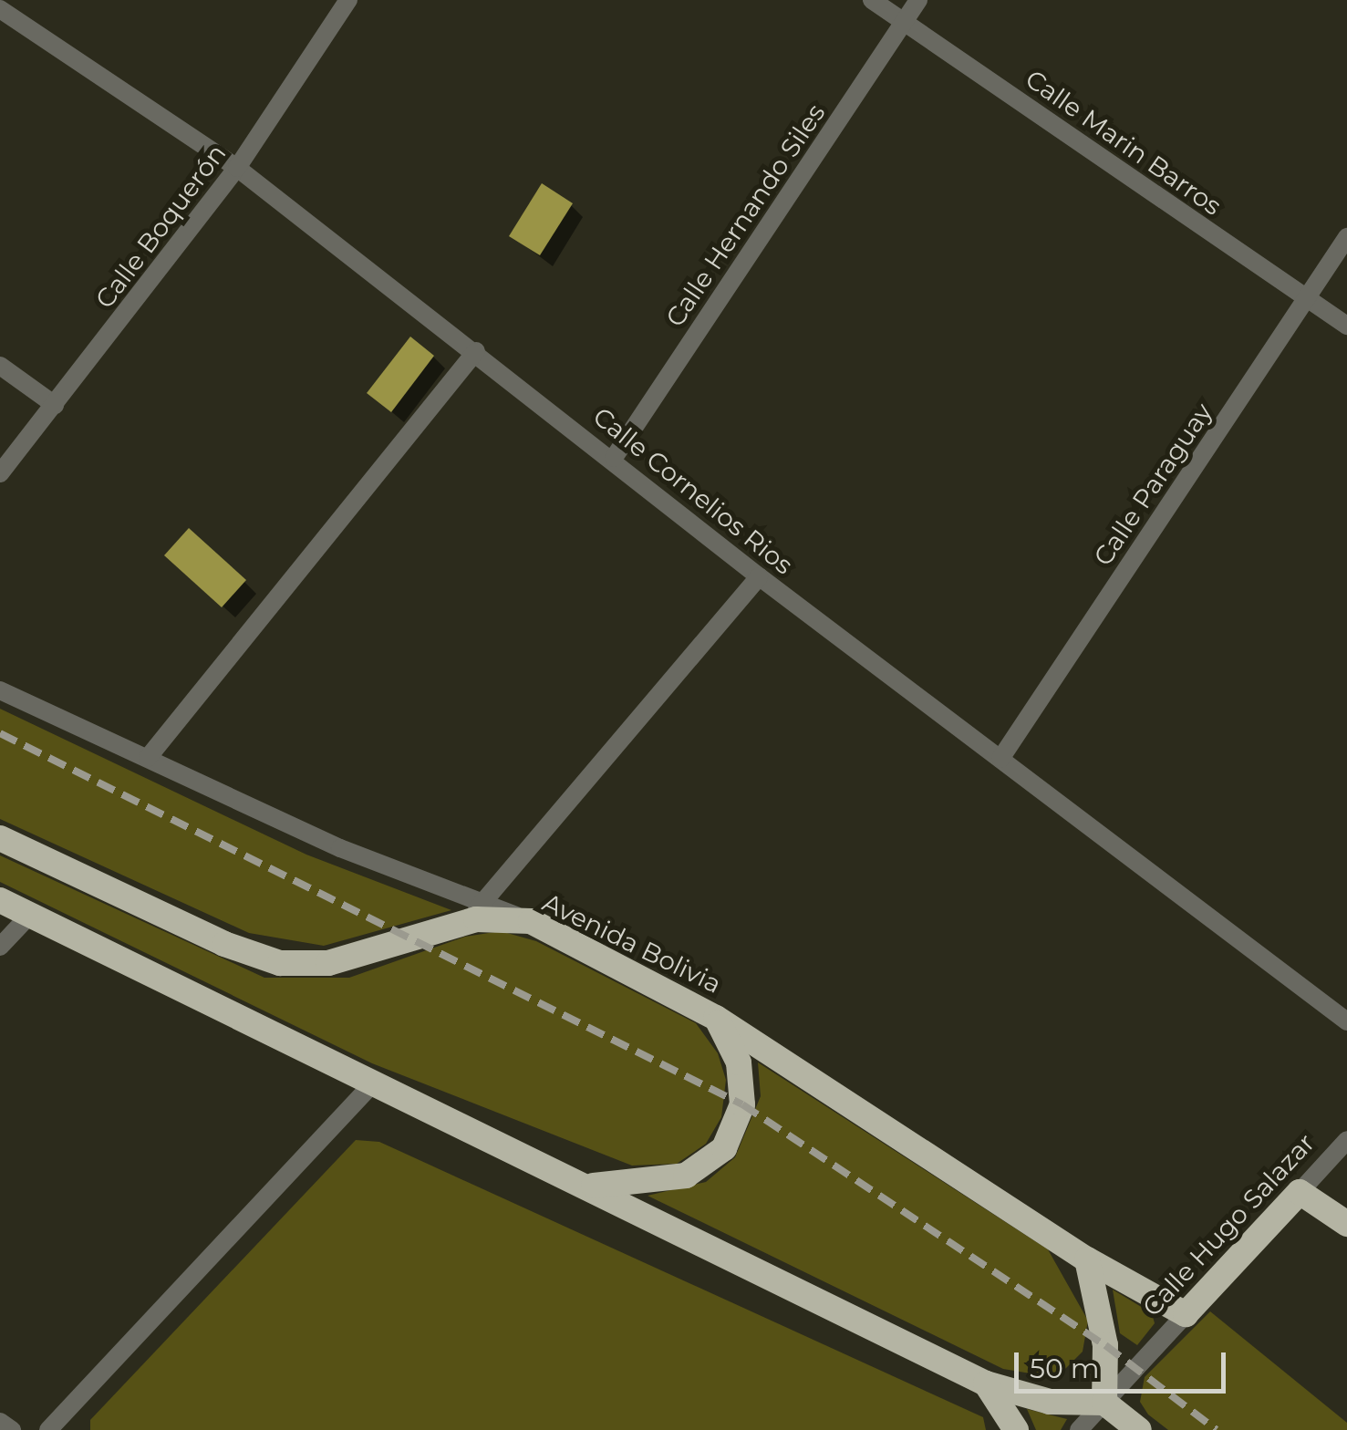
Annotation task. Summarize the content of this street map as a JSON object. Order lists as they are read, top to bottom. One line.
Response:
{"streets":{"highway":["Avenida Bolivia","Calle Hugo Salazar"],"street":["Calle Marin Barros","Calle Hernando Siles","Calle Boquerón","Calle Paraguay","Calle Cornelios Rios"]},"crossings":[["Calle Marin Barros","Calle Hernando Siles"],["Calle Marin Barros","Calle Paraguay"],["Calle Hernando Siles","Calle Cornelios Rios"],["Calle Boquerón","Calle Cornelios Rios"],["Calle Paraguay","Calle Cornelios Rios"],["Avenida Bolivia","Calle Hugo Salazar"]],"scale_bar":"50 m"}
